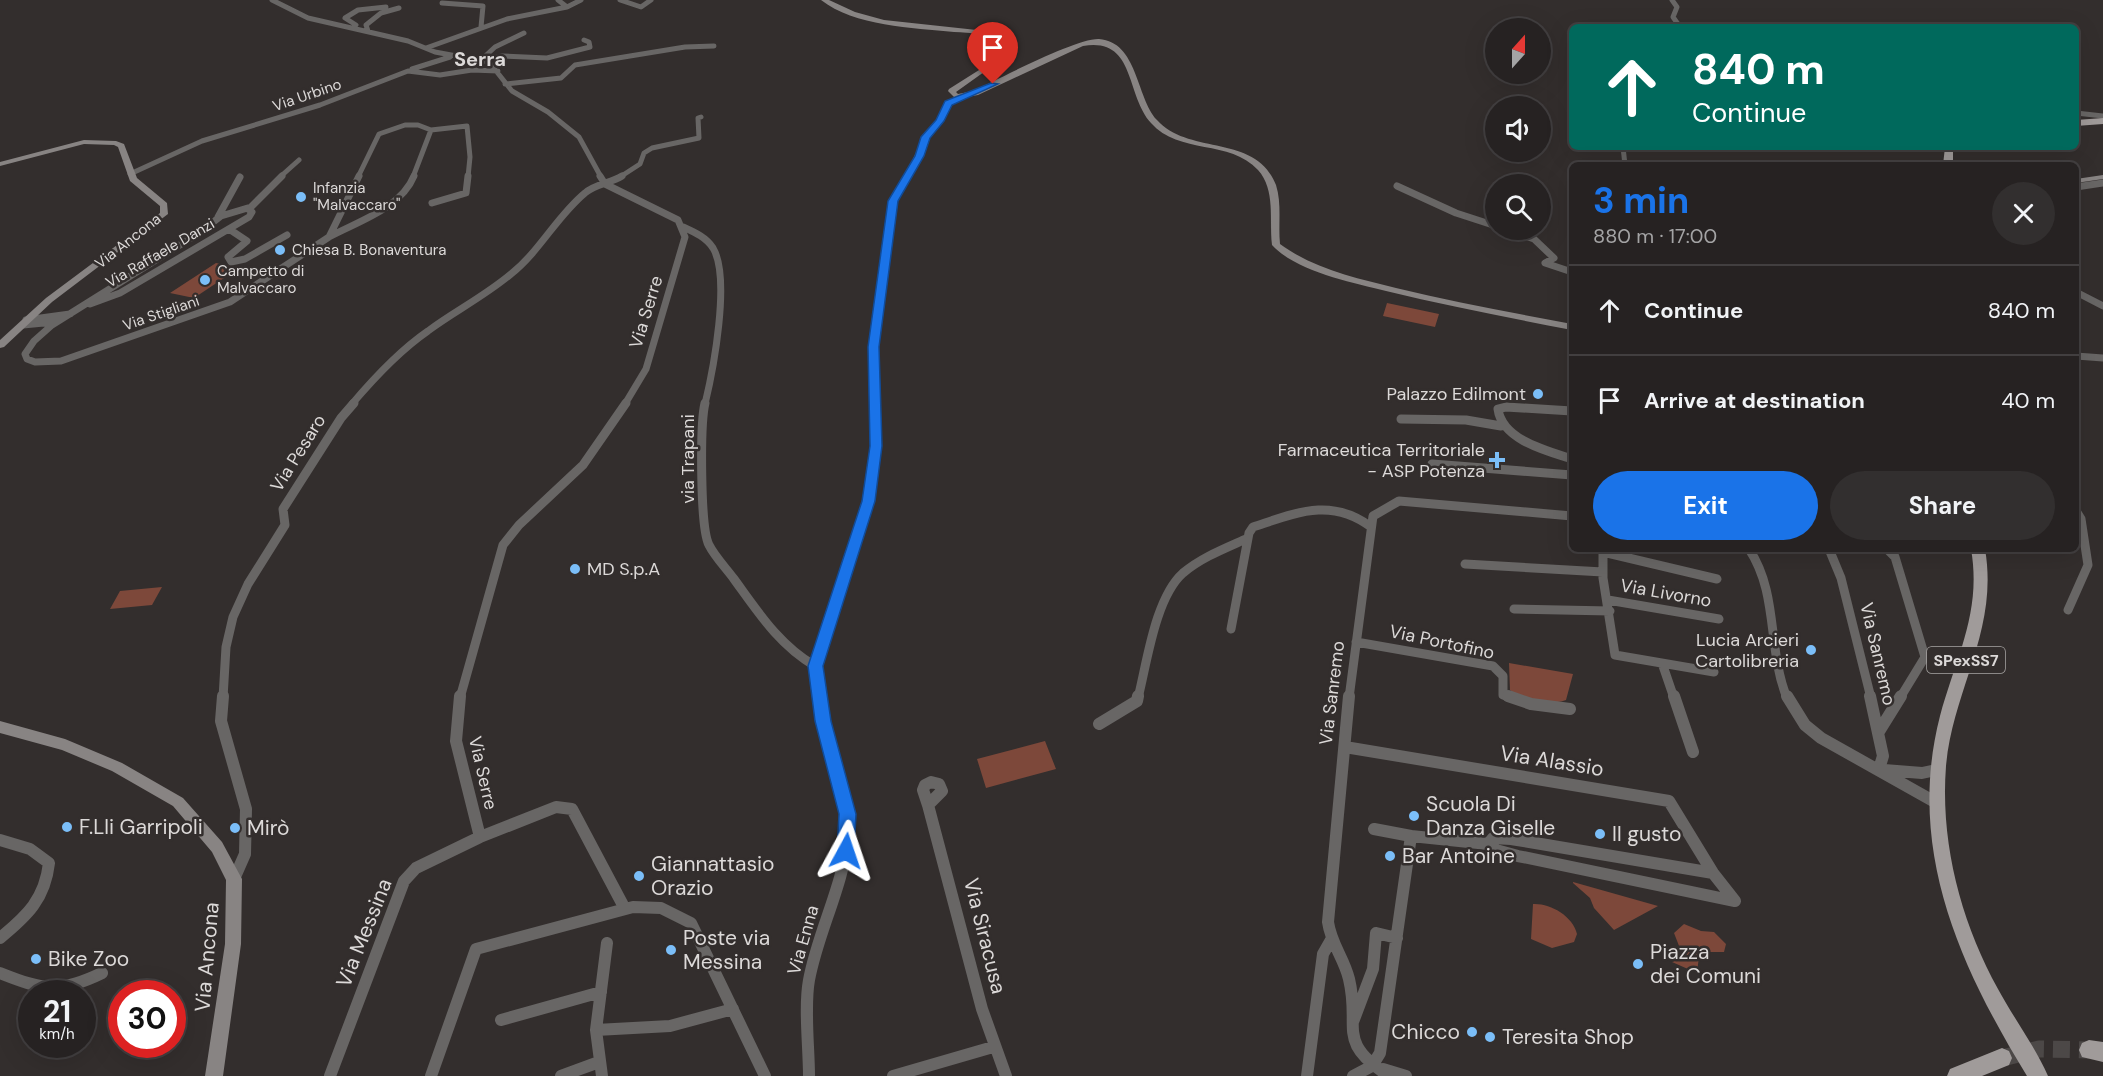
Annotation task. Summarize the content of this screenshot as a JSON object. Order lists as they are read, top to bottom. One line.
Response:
{"streets":{"main road":["Via Ancona","SPexSS7"],"street":["Via Urbino","Via Raffaele Danzi","Via Serre","Via Stigliani","Via Pesaro","via Trapani","Via Livorno","Via Portofino","Via Sanremo","Via Alassio","Via Messina","Via Siracusa","Via Enna"]},"crossings":[["Via Urbino","Via Ancona"],["Via Ancona","Via Pesaro"],["Via Raffaele Danzi","Via Stigliani"],["Via Serre","via Trapani"],["Via Serre","Via Messina"],["via Trapani","Via Enna"],["Via Portofino","Via Sanremo"],["Via Sanremo","Via Alassio"]],"districts":["Serra"],"places":{"other":["Infanzia \"Malvaccaro\"","Chiesa B. Bonaventura","Campetto di Malvaccaro","Palazzo Edilmont","MD S.p.A","Lucia Arcieri Cartolibreria","Scuola Di Danza Giselle","F.Lli Garripoli","Mirò","Il gusto","Bar Antoine","Giannattasio Orazio","Poste via Messina","Bike Zoo","Piazza dei Comuni","Chicco","Teresita Shop"],"health":["Farmaceutica Territoriale - ASP Potenza"]},"north":"top","page":{"turn":["840 m","Continue"],"heading":["3 min","880 m · 17:00"],"list":[{"name":"Continue","value":"840 m"},{"name":"Arrive at destination","value":"40 m"}],"buttons":["Exit","Share"],"speed":"21 km/h","limit":"30"}}
